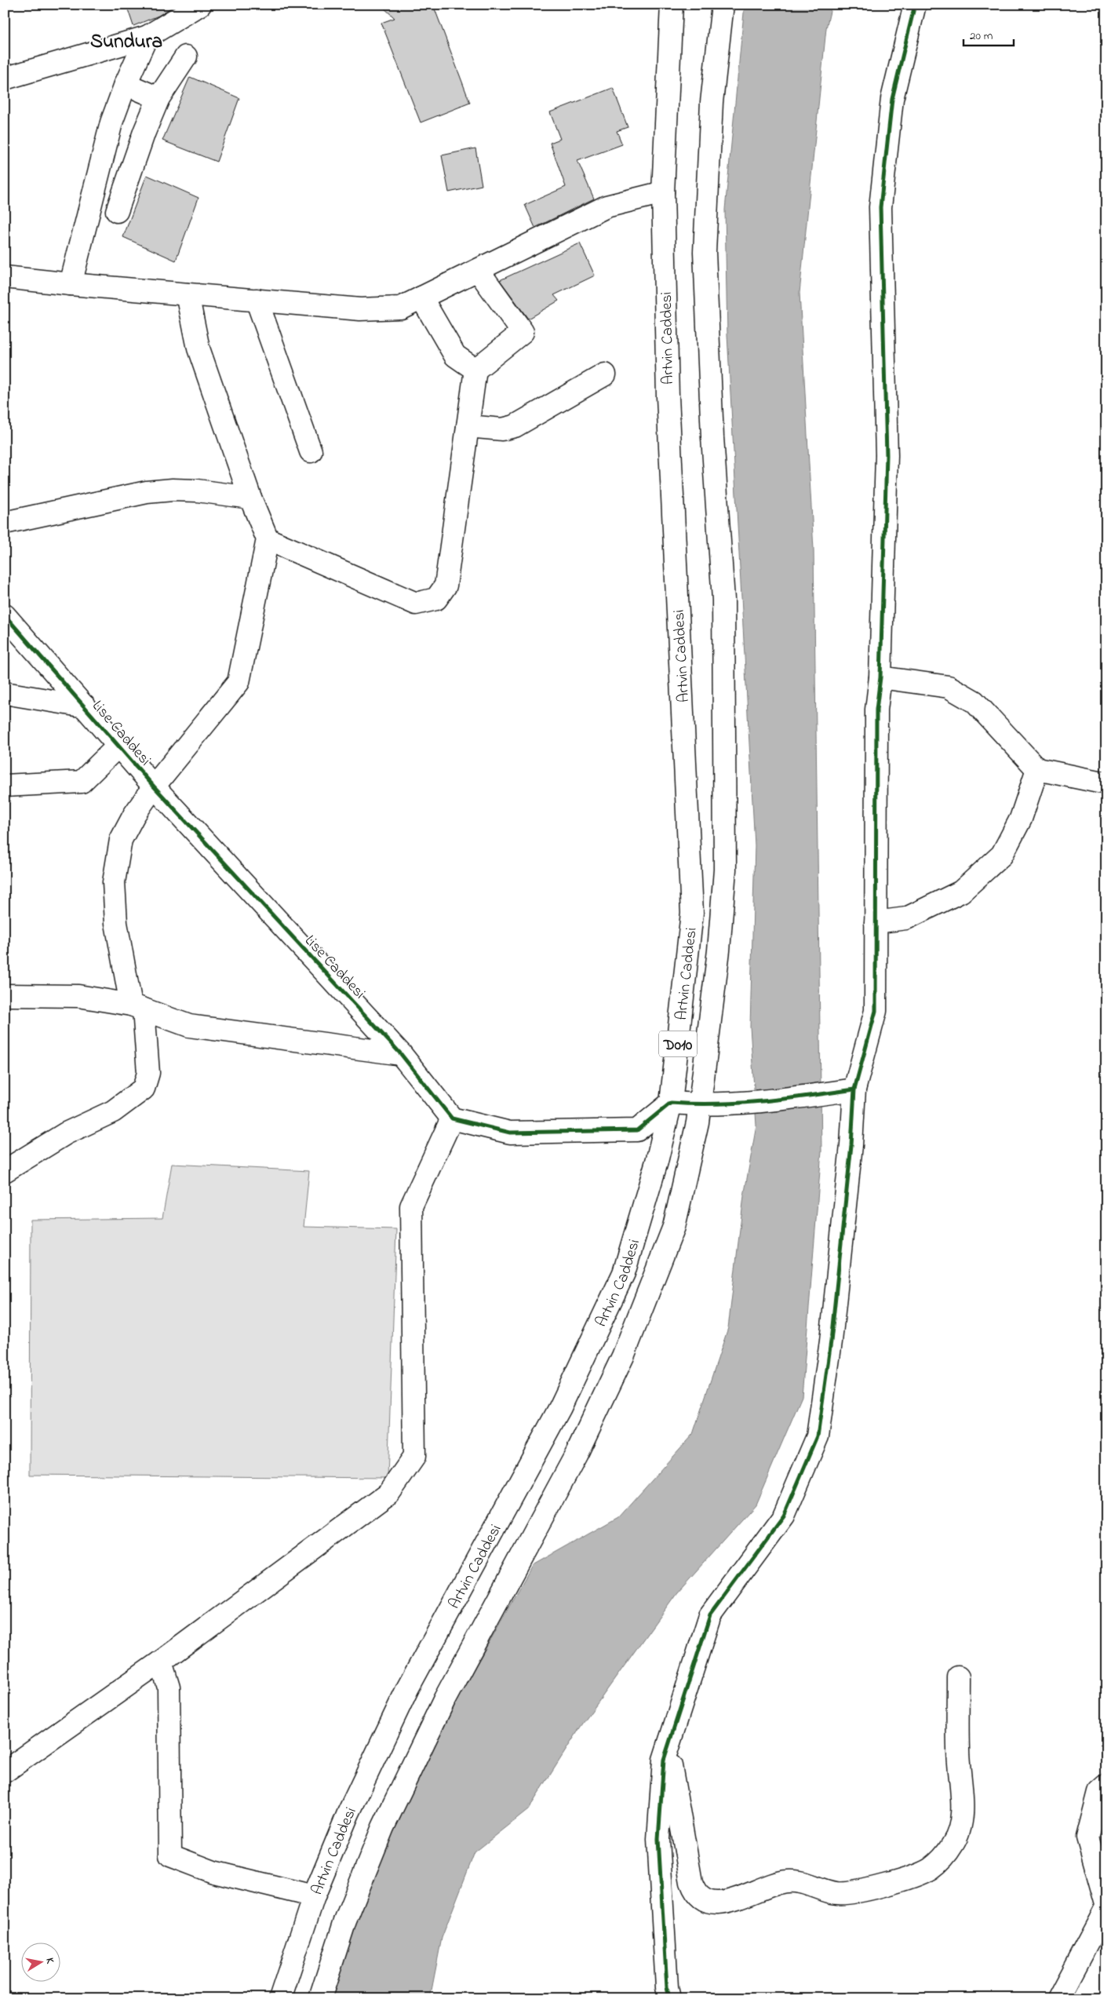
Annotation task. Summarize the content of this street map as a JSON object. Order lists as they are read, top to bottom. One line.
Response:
{"streets":{"main road":["Artvin Caddesi","Lise Caddesi","D010"]},"districts":["Sundura"],"scale_bar":"20 m","north":"right"}
